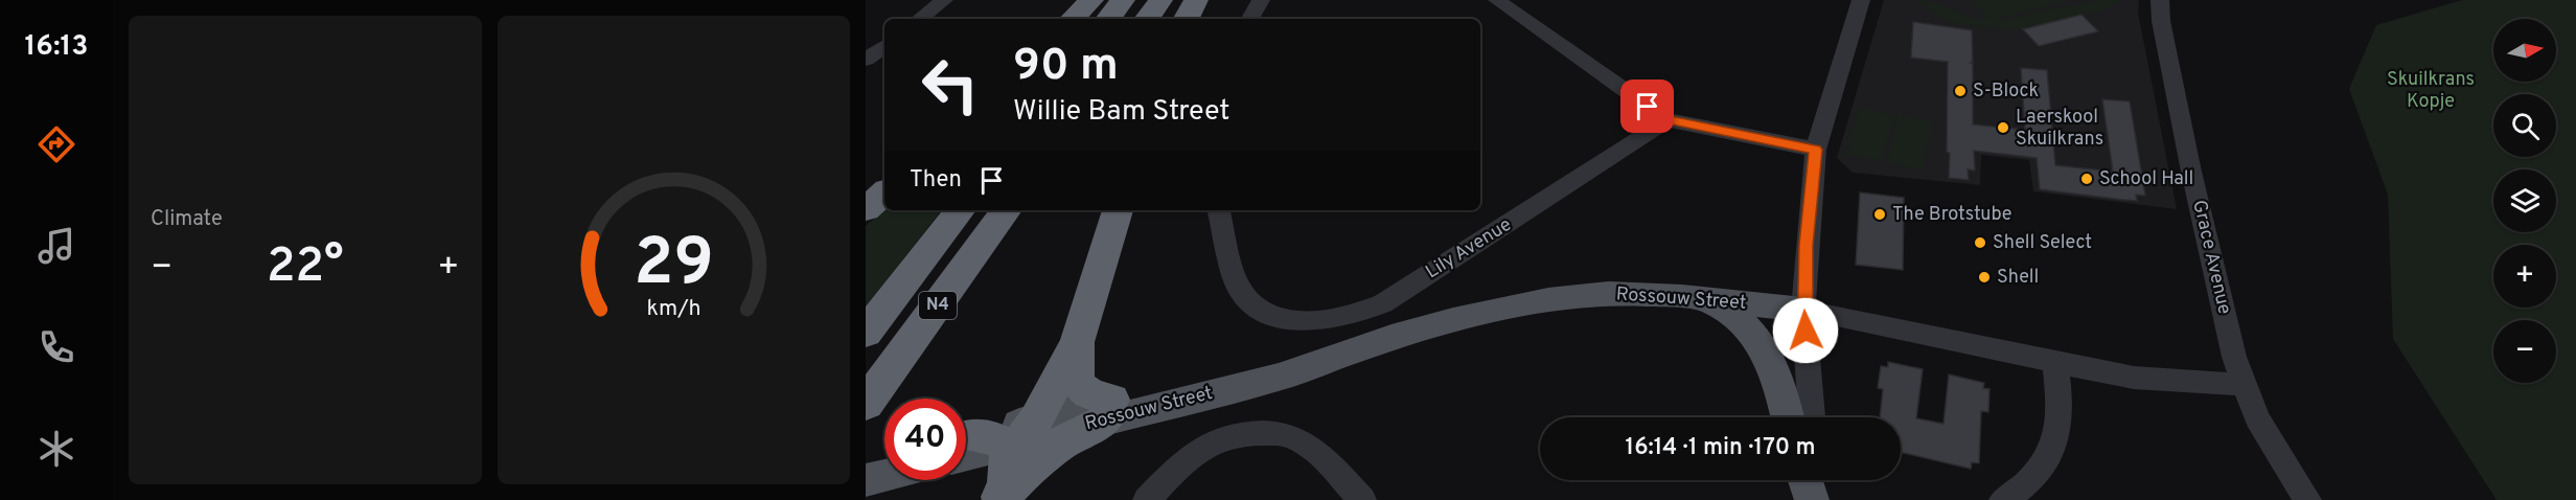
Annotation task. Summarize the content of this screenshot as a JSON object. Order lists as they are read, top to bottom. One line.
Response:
{"streets":{"highway":["N4"],"main road":["Rossouw Street"],"street":["Lily Avenue","Grace Avenue"]},"crossings":[["Grace Avenue","Rossouw Street"]],"parks":["Skuilkrans Kopje"],"places":["S-Block","Laerskool Skuilkrans","School Hall","The Brotstube","Shell Select","Shell"],"north":"right","page":{"tabs":"16:13","tile":"Climate","map_buttons":["+","−"],"turn":["90 m","Willie Bam Street"],"then":"Then","heat":["−","22°","+"],"limit":"40","trip":"16:14 · 1 min · 170 m","gauge":["29","km/h"]}}
